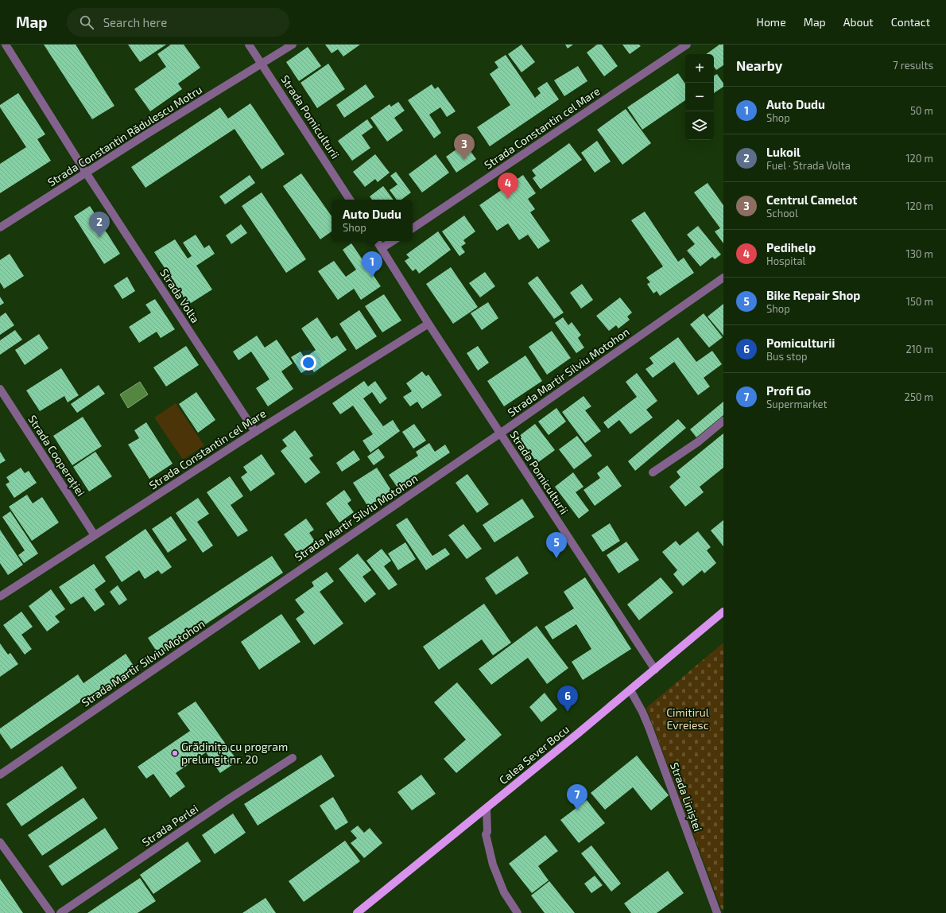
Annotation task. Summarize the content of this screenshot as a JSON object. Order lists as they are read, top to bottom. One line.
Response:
{"streets":{"main road":["Calea Sever Bocu"],"street":["Strada Pomiculturii","Strada Constantin cel Mare","Strada Constantin Rădulescu Motru","Strada Volta","Strada Martir Silviu Motohon","Strada Cooperației","Strada Liniștei","Strada Perlei"]},"crossings":[["Strada Pomiculturii","Strada Constantin cel Mare"],["Strada Pomiculturii","Strada Constantin Rădulescu Motru"],["Strada Pomiculturii","Strada Martir Silviu Motohon"],["Strada Pomiculturii","Calea Sever Bocu"],["Strada Constantin cel Mare","Strada Volta"],["Strada Constantin cel Mare","Strada Cooperației"],["Strada Constantin Rădulescu Motru","Strada Volta"],["Calea Sever Bocu","Strada Liniștei"]],"parks":["Cimitirul Evreiesc"],"places":["Grădinița cu program prelungit nr. 20"],"page":{"header":"Map","search":"Search here","nav":["Home","Map","About","Contact"],"heading":["Nearby","7 results"],"map_buttons":["+","−"],"list":[{"mark":"1","name":"Auto Dudu","note":"Shop","value":"50 m"},{"mark":"2","name":"Lukoil","note":"Fuel · Strada Volta","value":"120 m"},{"mark":"3","name":"Centrul Camelot","note":"School","value":"120 m"},{"mark":"4","name":"Pedihelp","note":"Hospital","value":"130 m"},{"mark":"5","name":"Bike Repair Shop","note":"Shop","value":"150 m"},{"mark":"6","name":"Pomiculturii","note":"Bus stop","value":"210 m"},{"mark":"7","name":"Profi Go","note":"Supermarket","value":"250 m"}],"pins":["3","4","2","1","5","6","7"],"popup":["Auto Dudu","Shop"]}}
